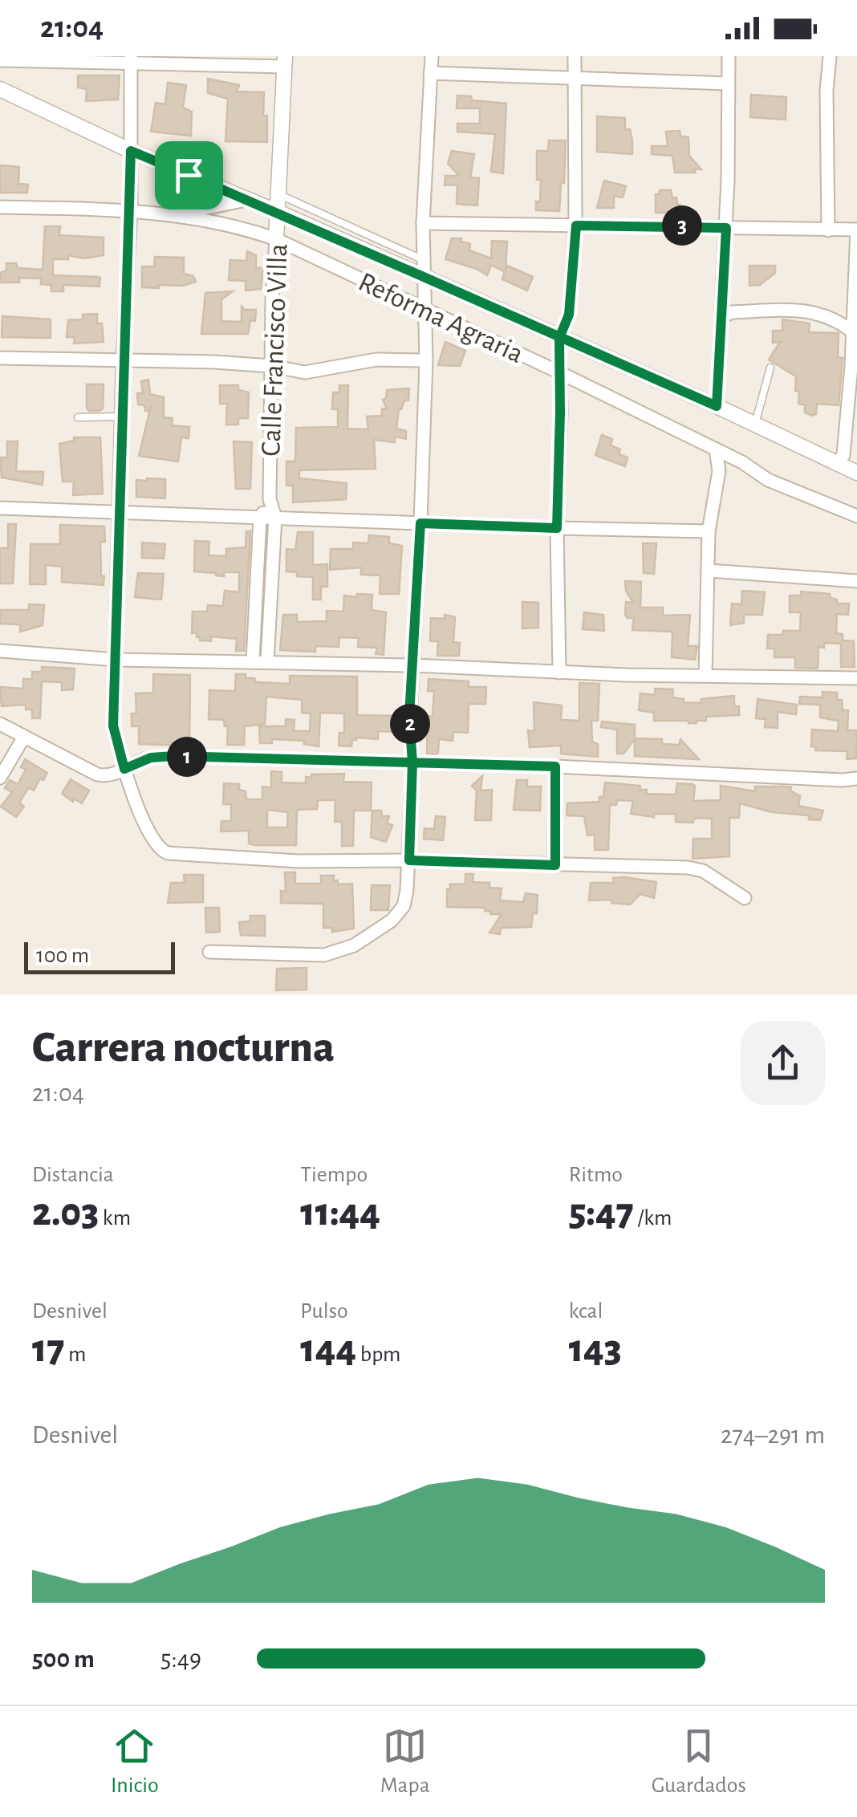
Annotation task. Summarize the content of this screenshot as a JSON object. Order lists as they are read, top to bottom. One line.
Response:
{"streets":{"street":["Reforma Agraria","Calle Francisco Villa"]},"crossings":[["Reforma Agraria","Calle Francisco Villa"]],"scale_bar":"100 m","page":{"status":"21:04","pins":["3","2","1"],"scale":"100 m","heading":["Carrera nocturna","21:04"],"stats":[["Distancia","2.03 km"],["Tiempo","11:44"],["Ritmo","5:47 /km"],["Desnivel","17 m"],["Pulso","144 bpm"],["kcal","143"]],"chart":["Desnivel","274–291 m"],"list":[{"name":"500 m","note":"5:49"}],"tabs":["Inicio","Mapa","Guardados"]}}
